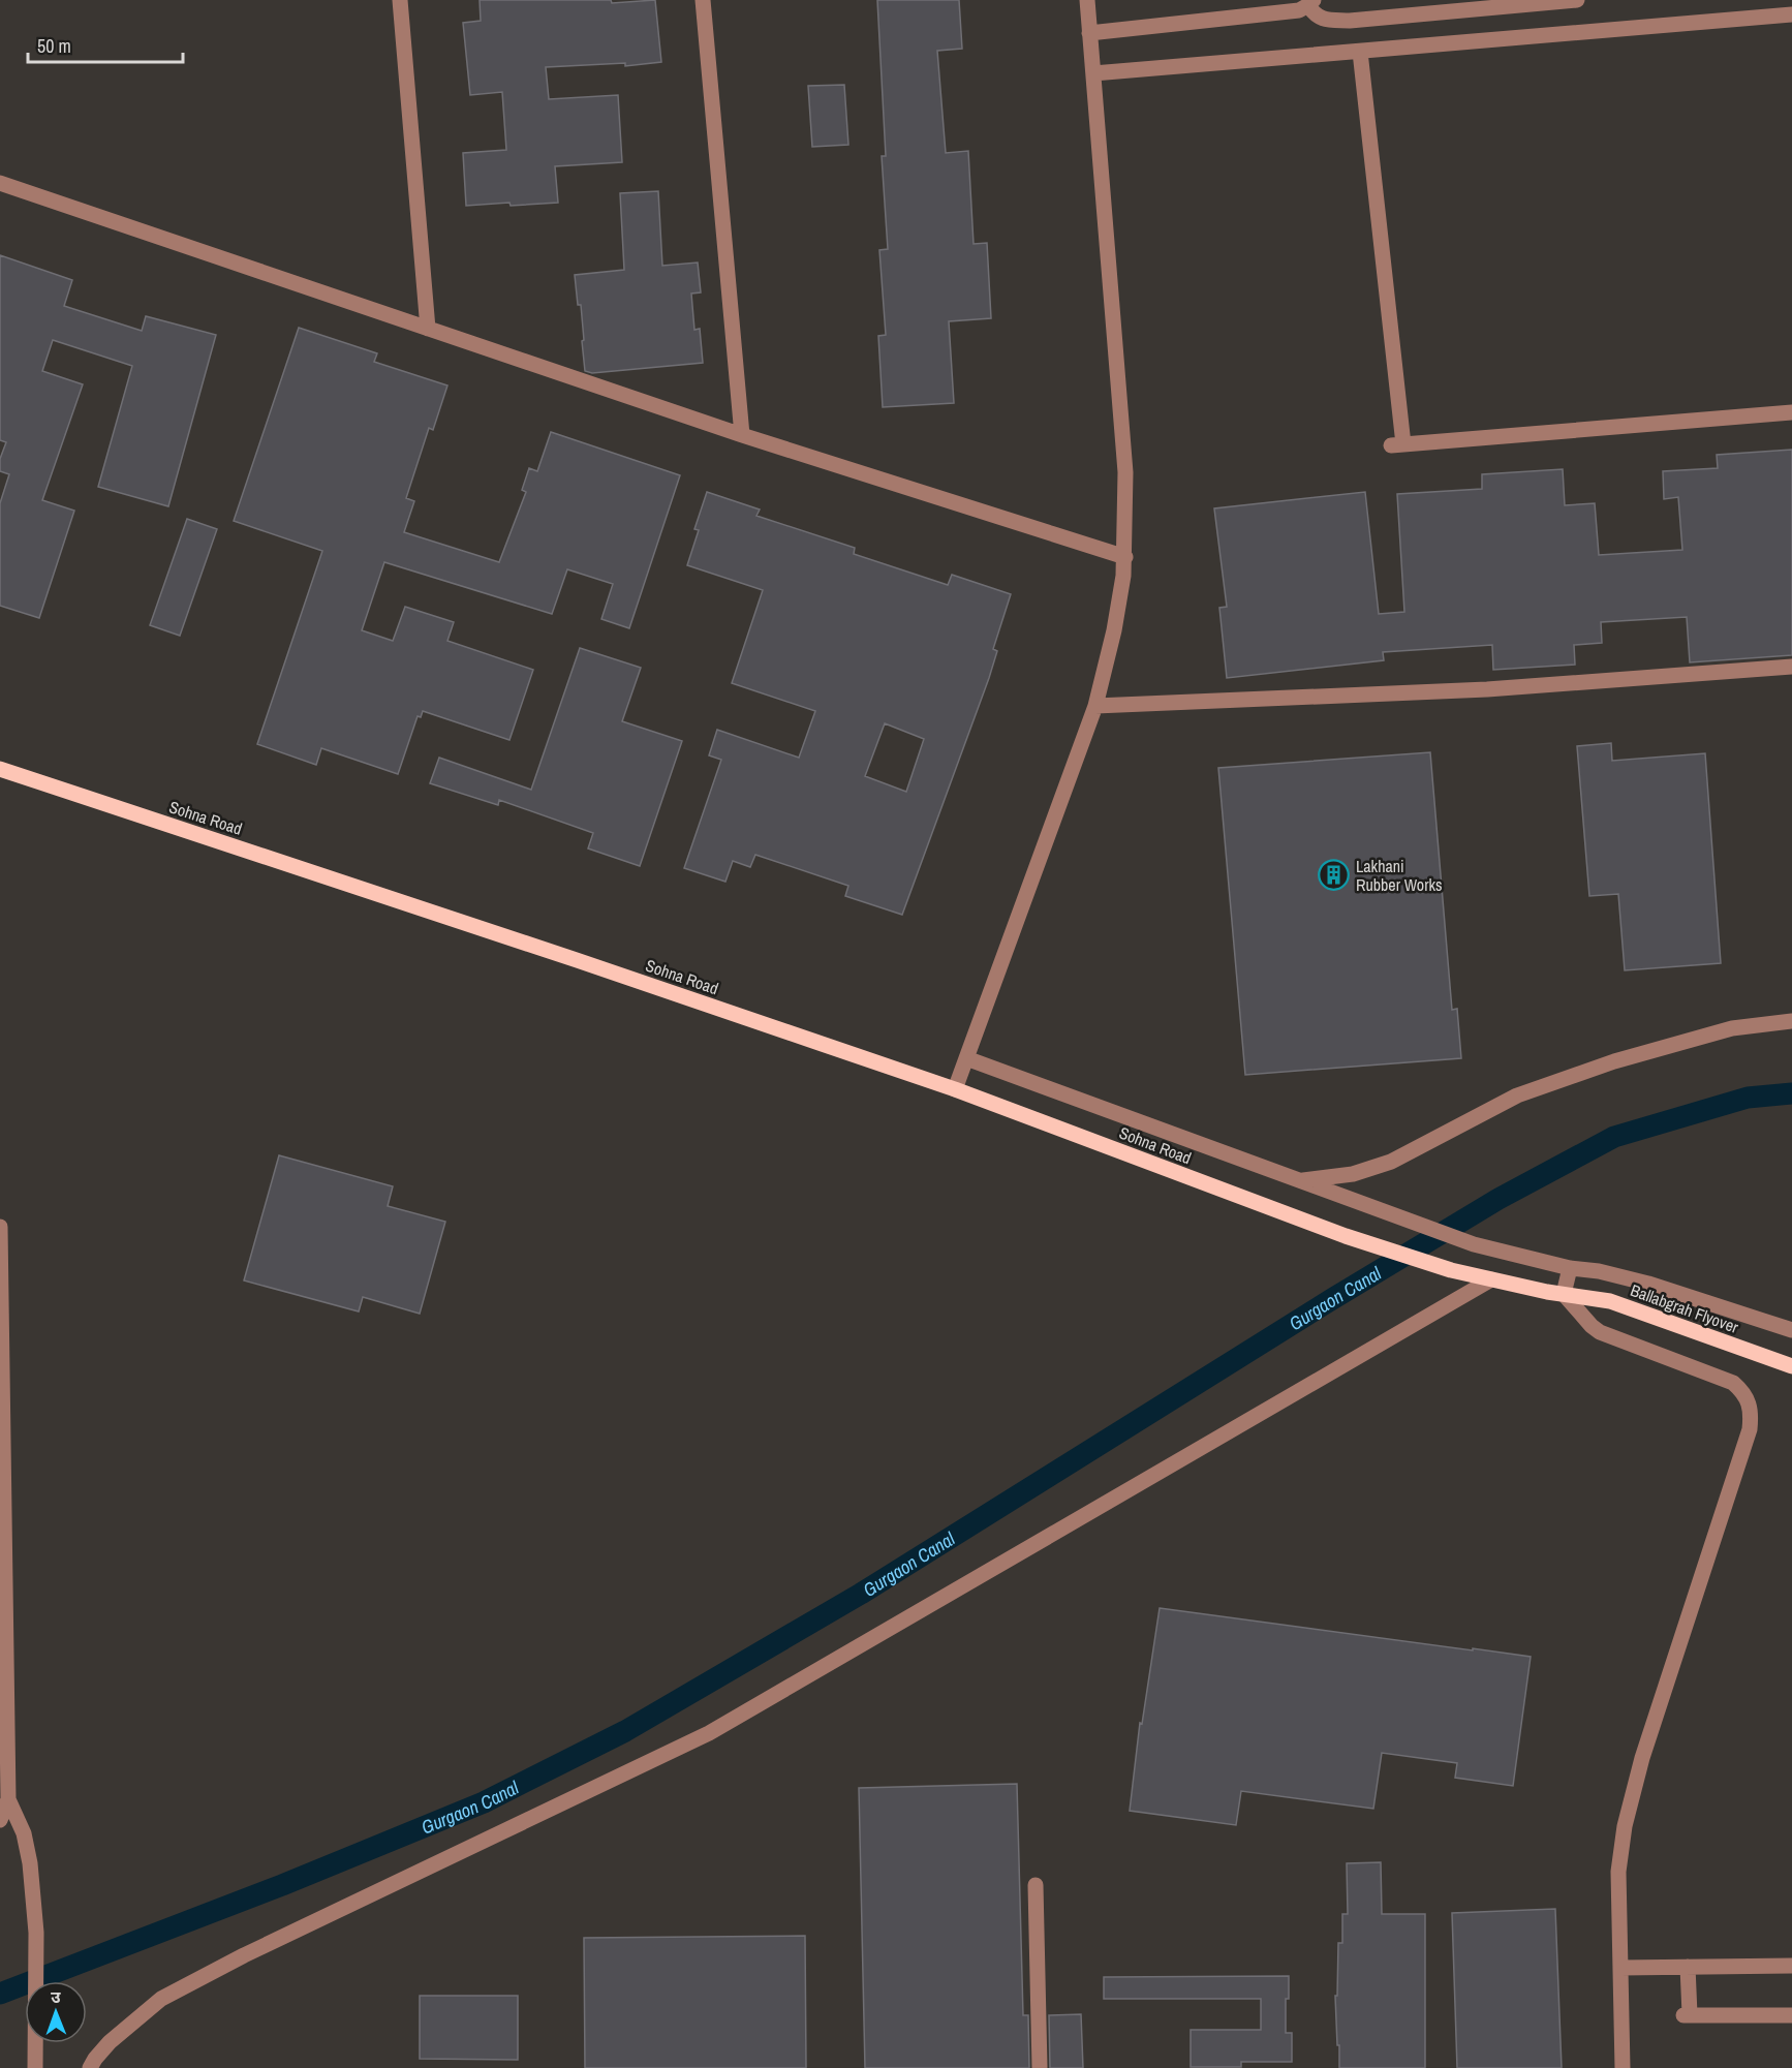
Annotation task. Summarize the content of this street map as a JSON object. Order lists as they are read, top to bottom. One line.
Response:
{"streets":{"main road":["Sohna Road","Ballabgrah Flyover"]},"crossings":[["Sohna Road","Ballabgrah Flyover"]],"water":["Gurgaon Canal"],"places":{"building":["Lakhani Rubber Works"]},"scale_bar":"50 m","north":"top"}
